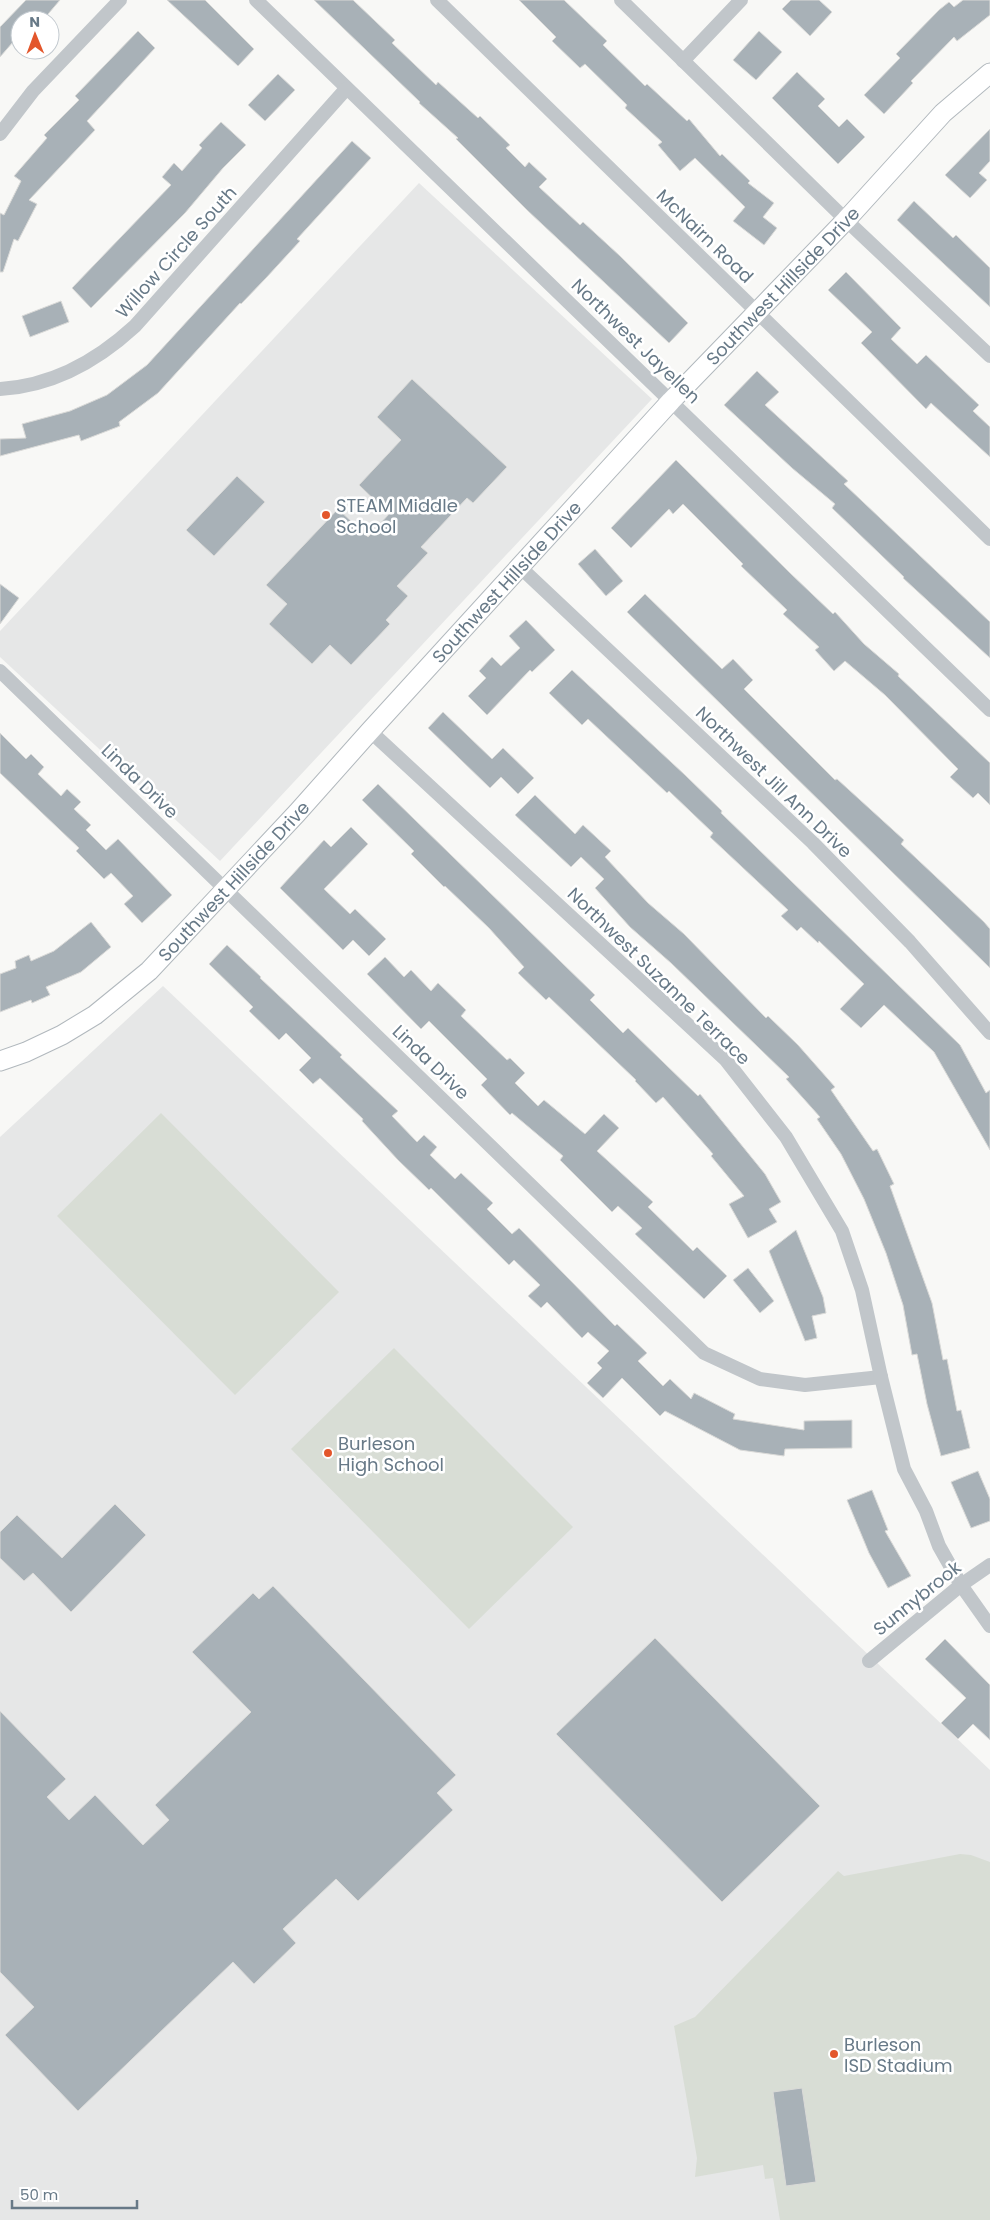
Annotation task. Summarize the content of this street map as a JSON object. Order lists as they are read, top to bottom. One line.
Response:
{"streets":{"street":["McNairn Road","Willow Circle South","Southwest Hillside Drive","Northwest Jayellen","Linda Drive","Northwest Jill Ann Drive","Northwest Suzanne Terrace","Sunnybrook"]},"crossings":[["McNairn Road","Southwest Hillside Drive"],["Willow Circle South","Northwest Jayellen"],["Southwest Hillside Drive","Northwest Jayellen"],["Southwest Hillside Drive","Linda Drive"],["Southwest Hillside Drive","Northwest Jill Ann Drive"],["Southwest Hillside Drive","Northwest Suzanne Terrace"],["Linda Drive","Northwest Suzanne Terrace"],["Northwest Suzanne Terrace","Sunnybrook"]],"places":["STEAM Middle School","Burleson High School","Burleson ISD Stadium"],"scale_bar":"50 m","north":"top"}
